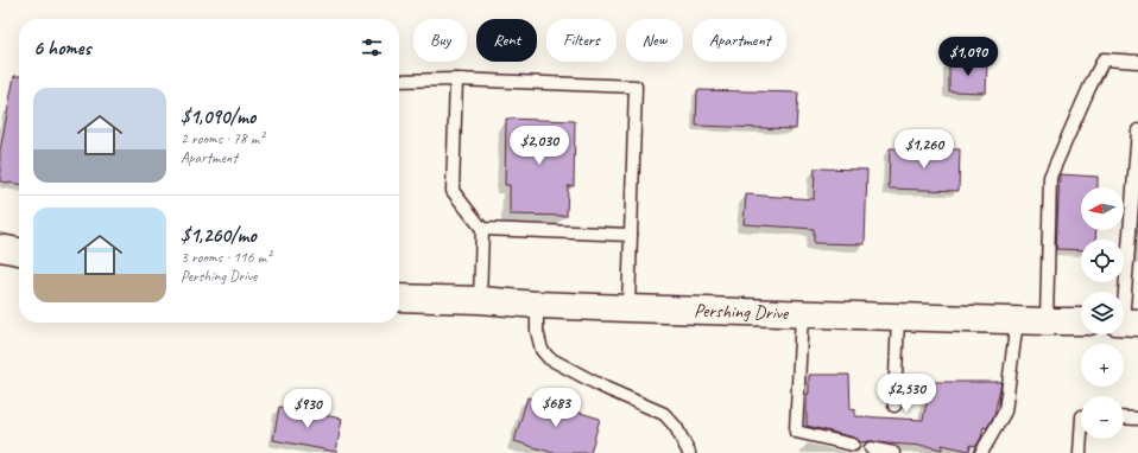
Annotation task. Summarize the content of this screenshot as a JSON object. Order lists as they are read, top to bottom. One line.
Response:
{"streets":{"main road":["Pershing Drive"]},"north":"left","page":{"chip":["Buy","Rent","Filters","New","Apartment"],"heading":"6 homes","price":["$1,090","$2,030","$1,260","$2,530","$683","$930"],"list":[{"name":"$1,090/mo","note":"2 rooms · 78 m² · Apartment"},{"name":"$1,260/mo","note":"3 rooms · 116 m² · Pershing Drive"}],"map_buttons":["+","−"]}}
